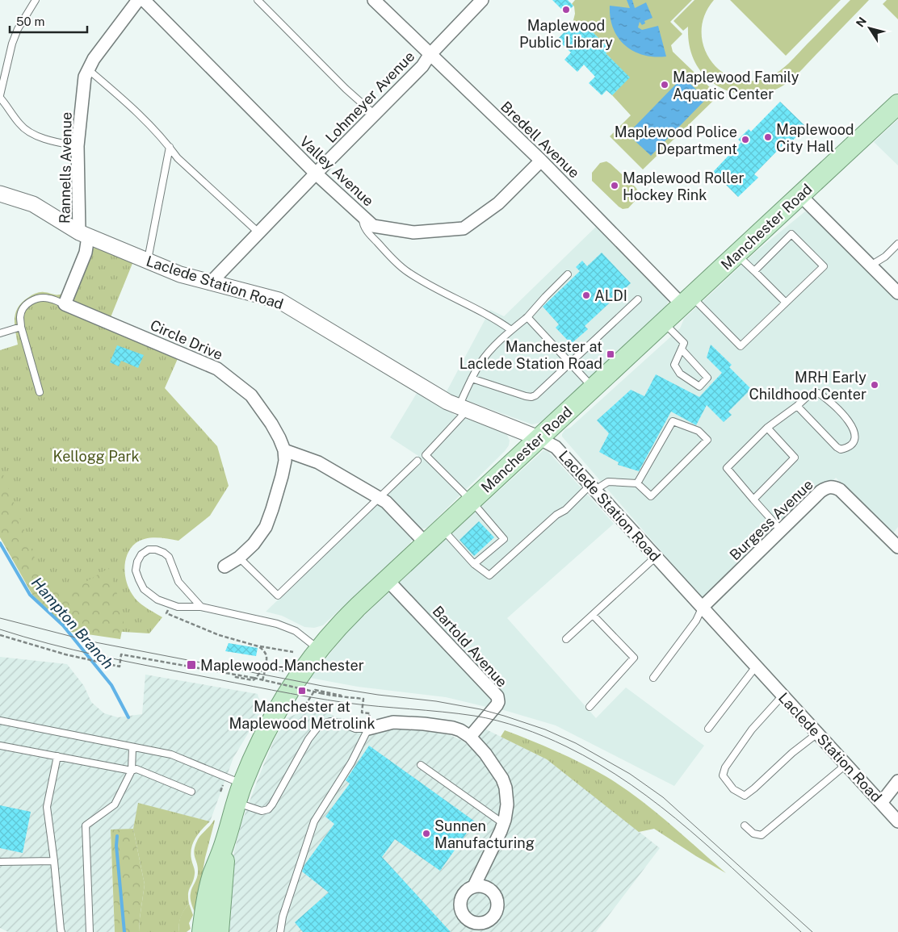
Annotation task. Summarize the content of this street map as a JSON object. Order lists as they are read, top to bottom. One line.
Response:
{"streets":{"main road":["Manchester Road"],"street":["Lohmeyer Avenue","Bredell Avenue","Rannells Avenue","Valley Avenue","Laclede Station Road","Circle Drive","Burgess Avenue","Bartold Avenue"]},"crossings":[["Lohmeyer Avenue","Bredell Avenue"],["Lohmeyer Avenue","Valley Avenue"],["Lohmeyer Avenue","Laclede Station Road"],["Bredell Avenue","Valley Avenue"],["Bredell Avenue","Manchester Road"],["Rannells Avenue","Laclede Station Road"],["Rannells Avenue","Circle Drive"],["Manchester Road","Laclede Station Road"],["Manchester Road","Bartold Avenue"],["Laclede Station Road","Burgess Avenue"]],"water":["Hampton Branch"],"parks":["Kellogg Park"],"places":{"other":["Maplewood Public Library","Maplewood Family Aquatic Center","Maplewood City Hall","Maplewood Police Department","Maplewood Roller Hockey Rink","ALDI","MRH Early Childhood Center","Sunnen Manufacturing"],"transit":["Manchester at Laclede Station Road","Maplewood-Manchester","Manchester at Maplewood Metrolink"]},"scale_bar":"50 m","north":"top left"}
